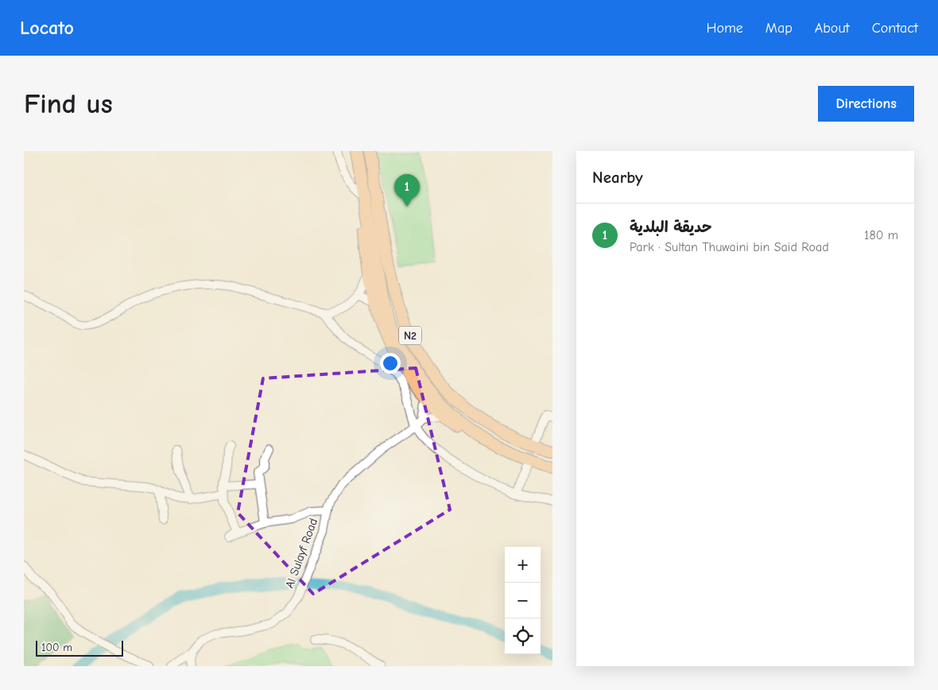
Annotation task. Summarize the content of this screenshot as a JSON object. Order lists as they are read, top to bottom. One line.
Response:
{"streets":{"highway":["N2"],"street":["Al Sulayf Road"]},"scale_bar":"100 m","page":{"header":"Locato","nav":["Home","Map","About","Contact"],"buttons":"Directions","title":"Find us","heading":"Nearby","pins":"1","list":[{"mark":"1","name":"حديقة البلدية","note":"Park · Sultan Thuwaini bin Said Road","value":"180 m"}],"map_buttons":["+","−"],"scale":"100 m"}}
